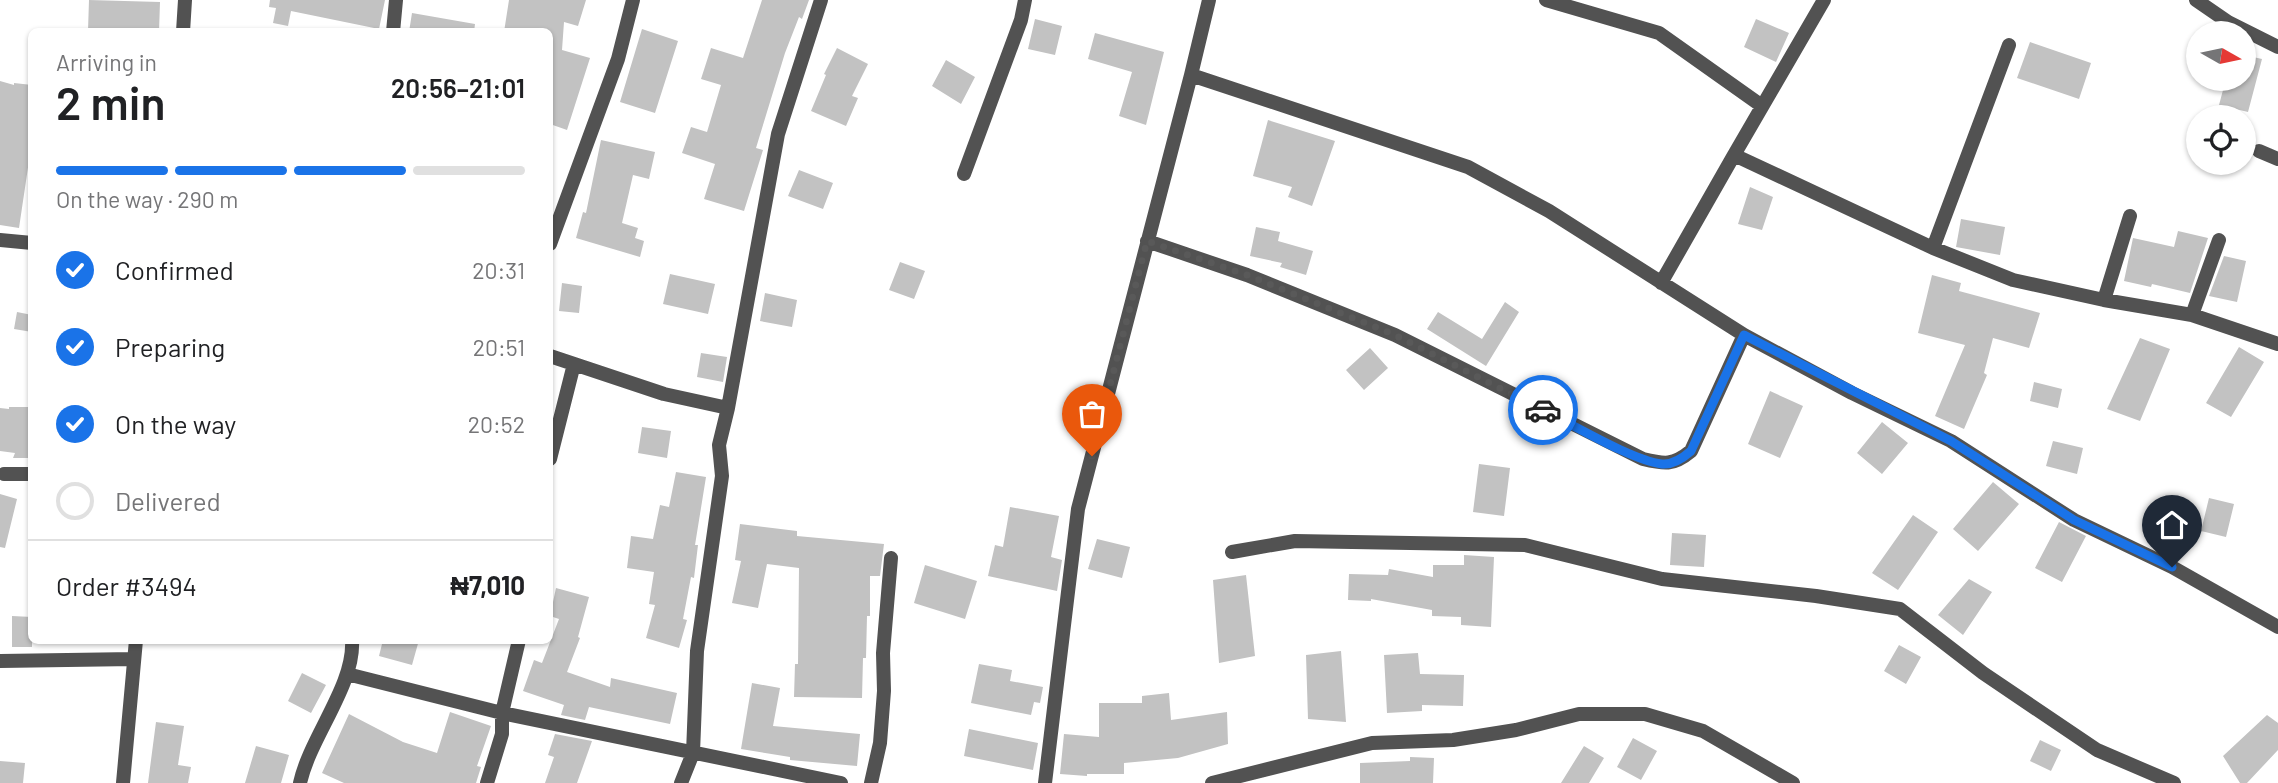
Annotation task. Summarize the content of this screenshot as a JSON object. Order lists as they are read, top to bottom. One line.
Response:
{"north":"right","page":{"heading":["2 min","Arriving in","20:56–21:01"],"panel":["Order #3494","₦7,010"],"bar":"On the way · 290 m","list":[["Confirmed","20:31"],["Preparing","20:51"],["On the way","20:52"],"Delivered"]}}
